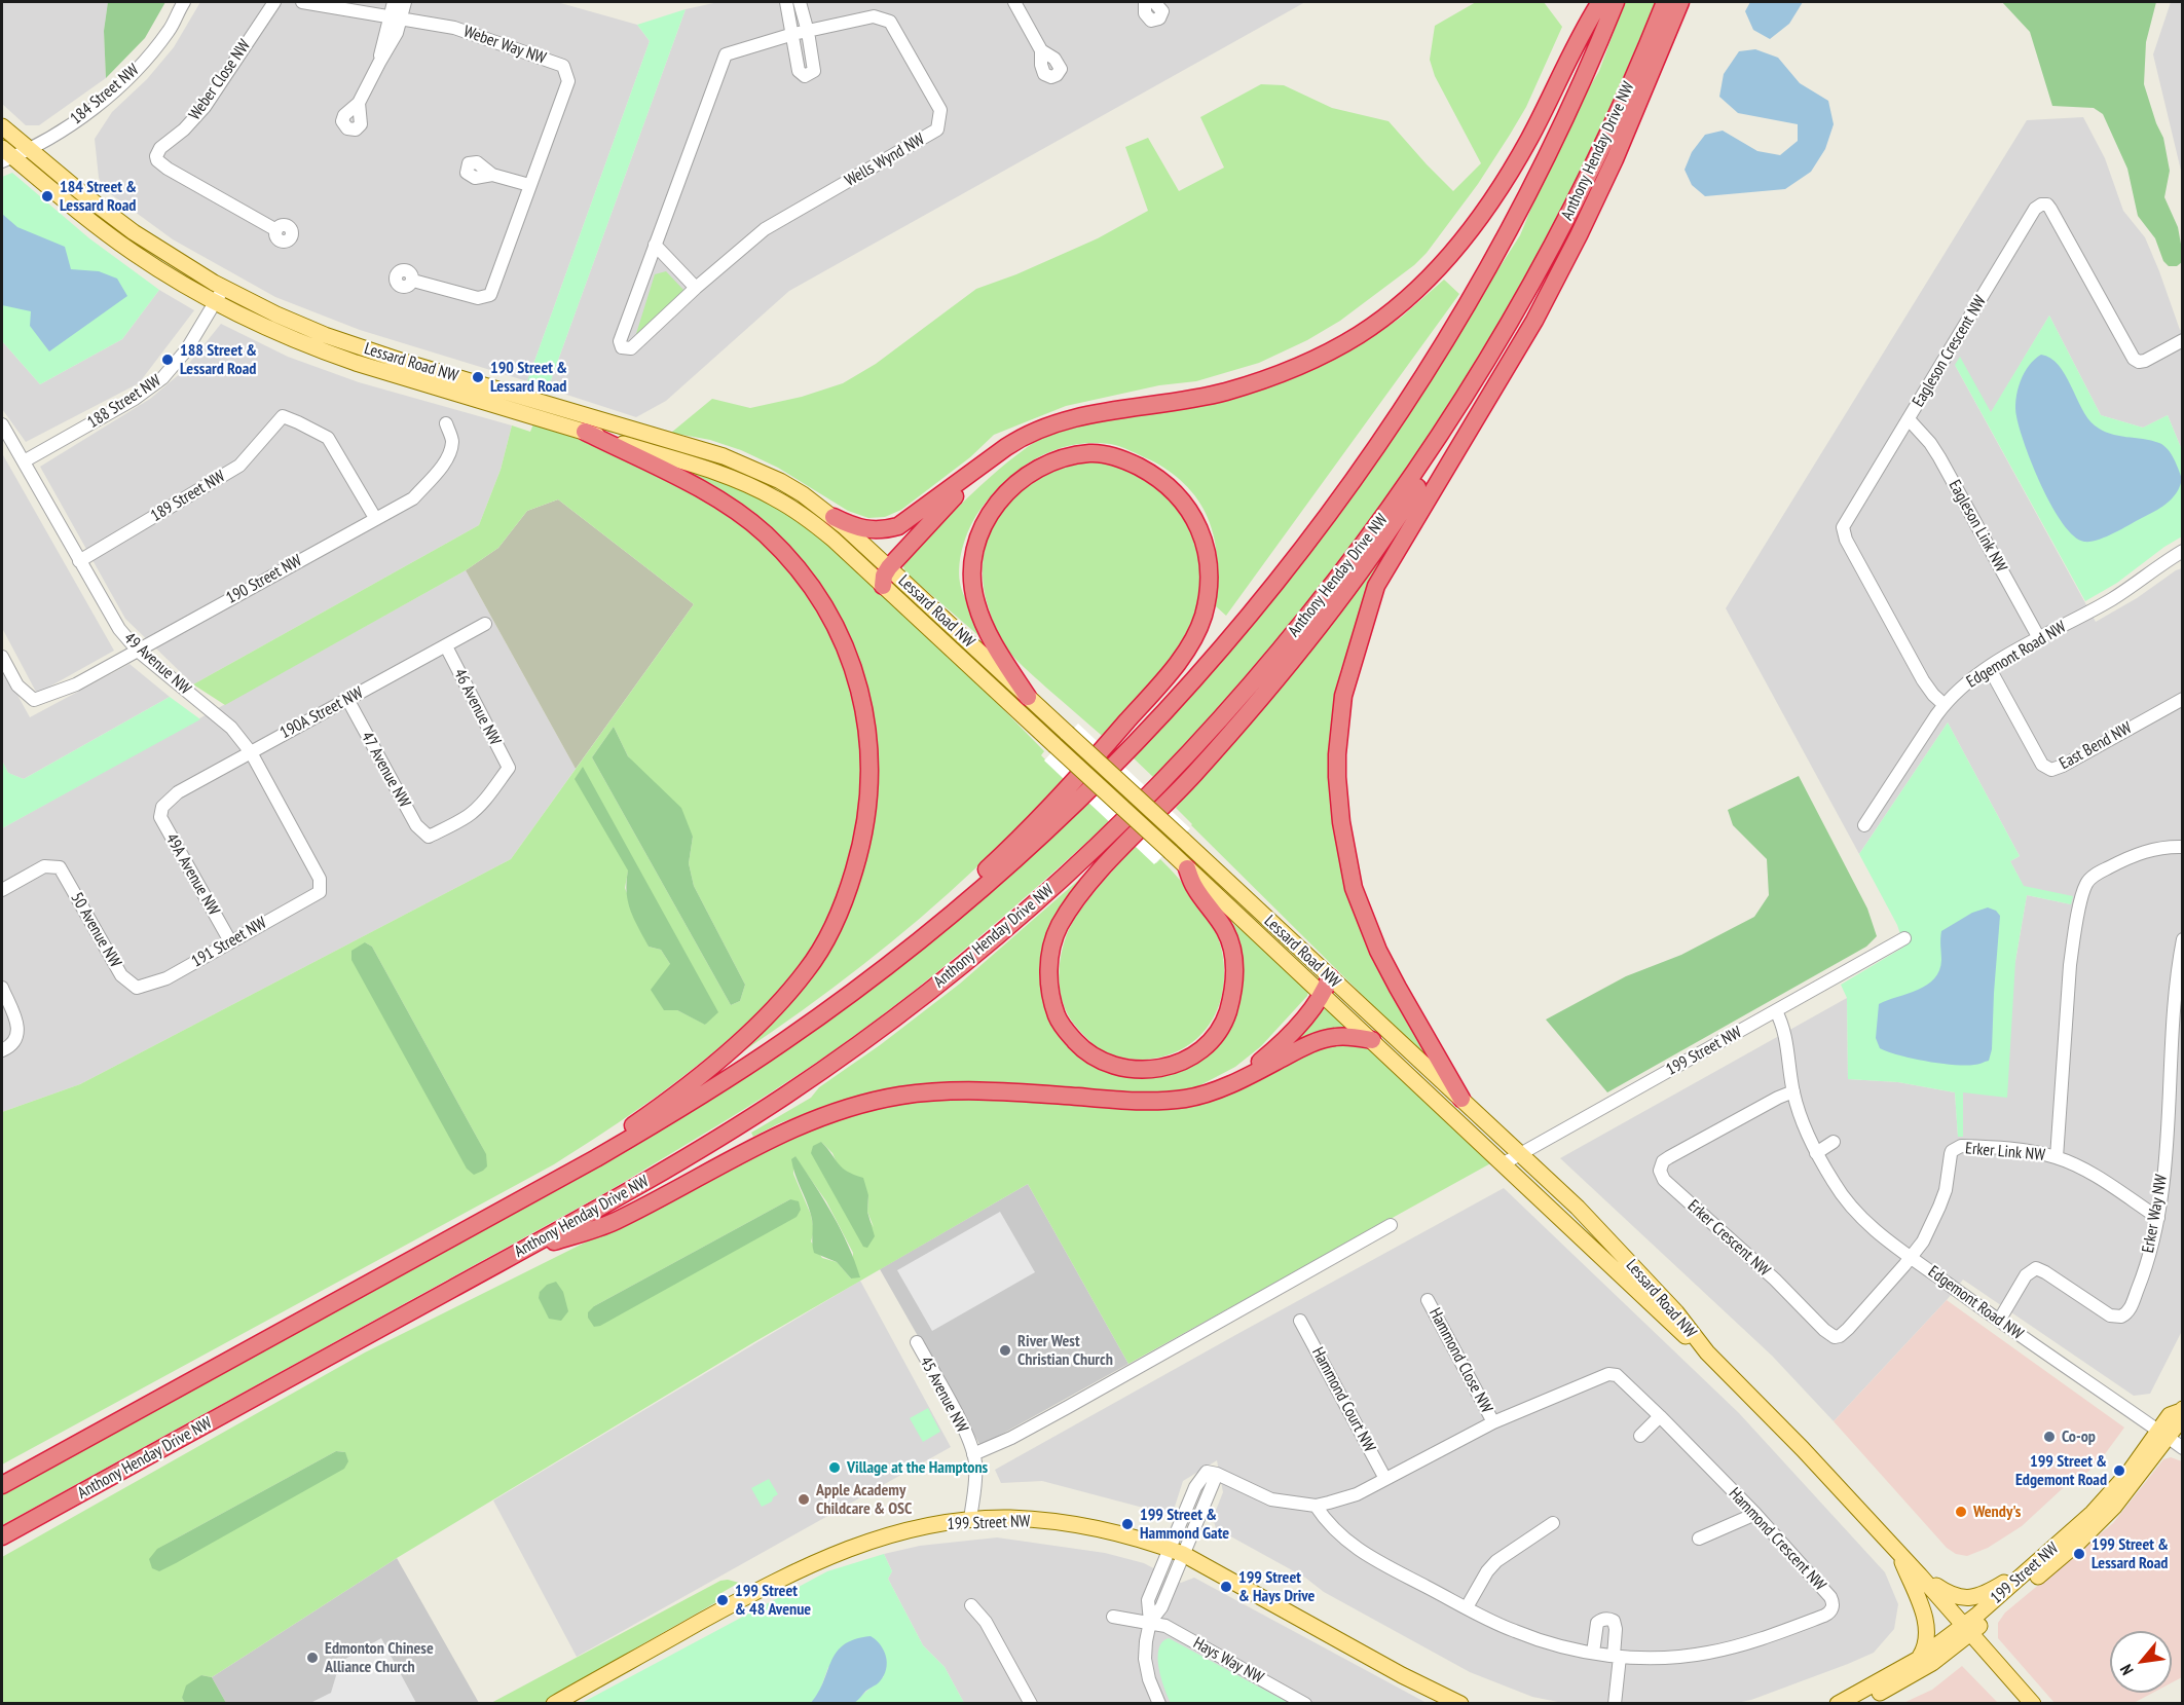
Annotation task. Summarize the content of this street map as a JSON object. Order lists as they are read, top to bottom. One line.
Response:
{"streets":{"highway":["Anthony Henday Drive NW"],"main road":["Lessard Road NW","199 Street NW"],"street":["Weber Way NW","Weber Close NW","184 Street NW","Wells Wynd NW","Eagleson Crescent NW","188 Street NW","189 Street NW","Eagleson Link NW","190 Street NW","Edgemont Road NW","49 Avenue NW","46 Avenue NW","190A Street NW","East Bend NW","47 Avenue NW","49A Avenue NW","50 Avenue NW","191 Street NW","Erker Link NW","Erker Way NW","Erker Crescent NW","Hammond Close NW","45 Avenue NW","Hammond Court NW","Hammond Crescent NW","Hays Way NW"]},"crossings":[["184 Street NW","Lessard Road NW"],["Eagleson Crescent NW","Eagleson Link NW"],["Eagleson Crescent NW","Edgemont Road NW"],["Lessard Road NW","188 Street NW"],["Lessard Road NW","199 Street NW"],["188 Street NW","49 Avenue NW"],["189 Street NW","190 Street NW"],["189 Street NW","49 Avenue NW"],["Eagleson Link NW","Edgemont Road NW"],["190 Street NW","49 Avenue NW"],["Edgemont Road NW","East Bend NW"],["Edgemont Road NW","199 Street NW"],["Edgemont Road NW","Erker Link NW"],["Edgemont Road NW","Erker Way NW"],["Edgemont Road NW","Erker Crescent NW"],["49 Avenue NW","190A Street NW"],["49 Avenue NW","191 Street NW"],["46 Avenue NW","190A Street NW"],["46 Avenue NW","47 Avenue NW"],["190A Street NW","47 Avenue NW"],["190A Street NW","49A Avenue NW"],["49A Avenue NW","191 Street NW"],["50 Avenue NW","191 Street NW"],["199 Street NW","45 Avenue NW"],["199 Street NW","Hammond Crescent NW"],["Erker Link NW","Erker Way NW"],["Erker Link NW","Erker Crescent NW"],["Hammond Close NW","Hammond Crescent NW"],["Hammond Court NW","Hammond Crescent NW"]],"places":["184 Street & Lessard Road","188 Street & Lessard Road","190 Street & Lessard Road","River West Christian Church","Co-op","Village at the Hamptons","199 Street & Edgemont Road","Apple Academy Childcare & OSC","Wendy's","199 Street & Hammond Gate","199 Street & Lessard Road","199 Street & Hays Drive","199 Street & 48 Avenue","Edmonton Chinese Alliance Church"],"north":"bottom left"}
